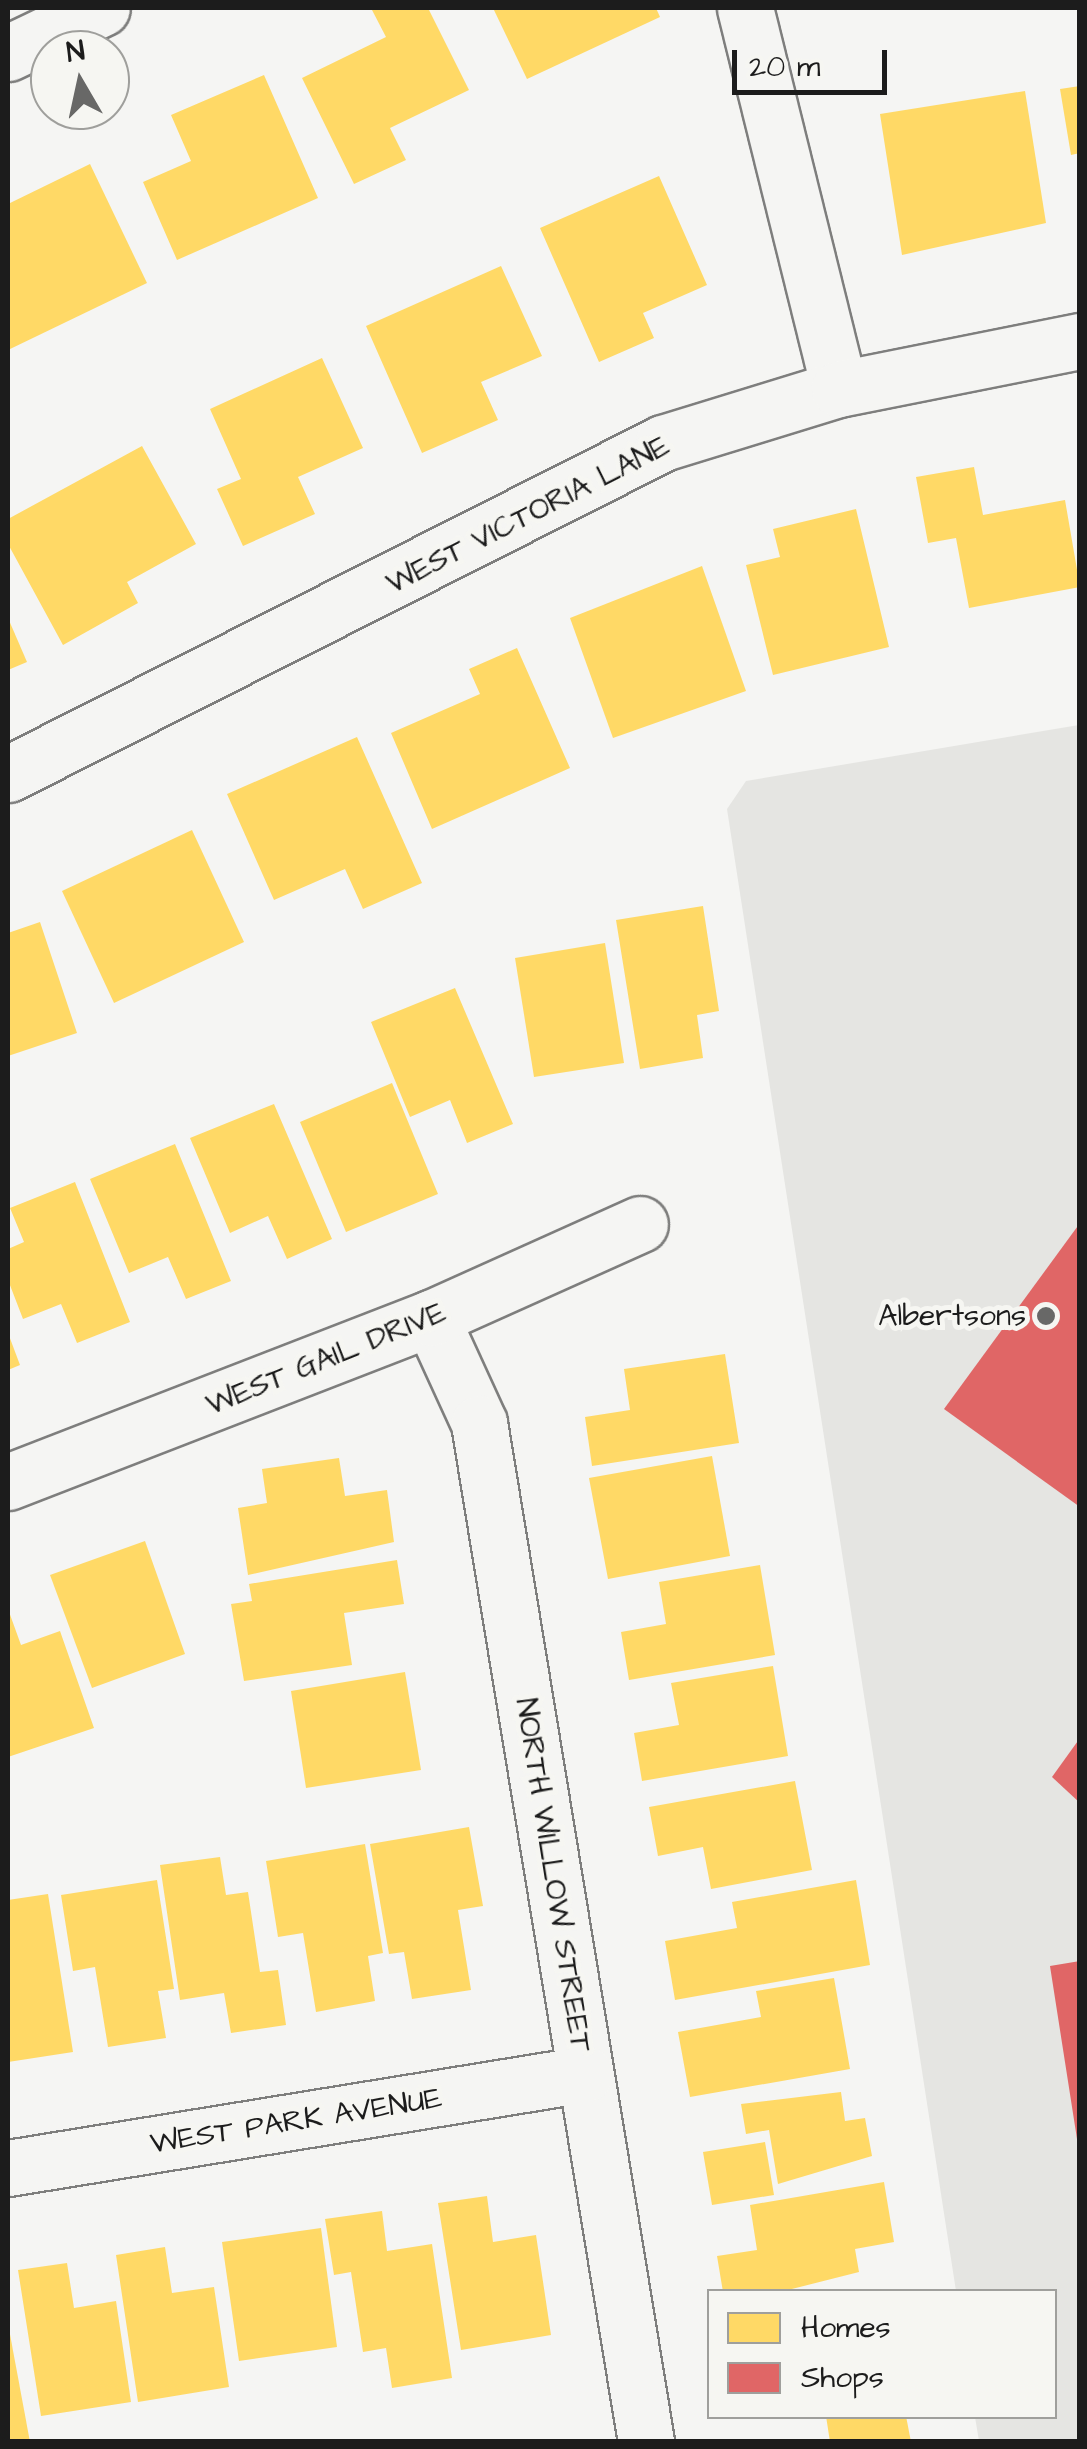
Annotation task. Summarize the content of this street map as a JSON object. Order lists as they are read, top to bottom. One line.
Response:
{"streets":{"street":["WEST VICTORIA LANE","WEST GAIL DRIVE","NORTH WILLOW STREET","WEST PARK AVENUE"]},"crossings":[["WEST GAIL DRIVE","NORTH WILLOW STREET"],["NORTH WILLOW STREET","WEST PARK AVENUE"]],"places":["Albertsons"],"legend":["Homes","Shops"],"scale_bar":"20 m","north":"top"}
